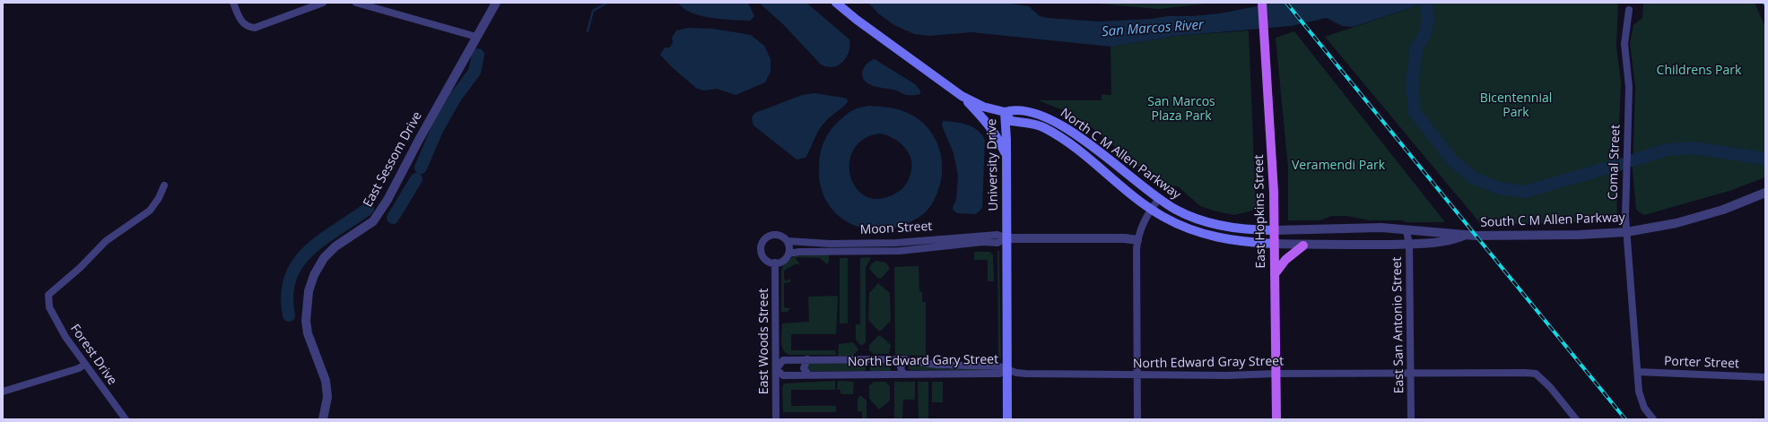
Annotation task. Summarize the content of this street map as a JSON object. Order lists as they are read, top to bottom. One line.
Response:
{"streets":{"main road":["North C M Allen Parkway","University Drive","East Hopkins Street"],"street":["East Sessom Drive","Comal Street","South C M Allen Parkway","Moon Street","East San Antonio Street","East Woods Street","Forest Drive","North Edward Gary Street","North Edward Gray Street","Porter Street"]},"crossings":[["North C M Allen Parkway","University Drive"],["North C M Allen Parkway","East Hopkins Street"],["North C M Allen Parkway","South C M Allen Parkway"],["North C M Allen Parkway","East San Antonio Street"],["Comal Street","South C M Allen Parkway"],["Comal Street","Porter Street"],["University Drive","Moon Street"],["University Drive","North Edward Gary Street"],["University Drive","North Edward Gray Street"],["East Hopkins Street","North Edward Gray Street"],["South C M Allen Parkway","East San Antonio Street"],["Moon Street","East Woods Street"],["East San Antonio Street","North Edward Gray Street"],["East Woods Street","North Edward Gary Street"],["North Edward Gary Street","North Edward Gray Street"]],"water":["San Marcos River"],"parks":["Childrens Park","Bicentennial Park","San Marcos Plaza Park","Veramendi Park"]}
